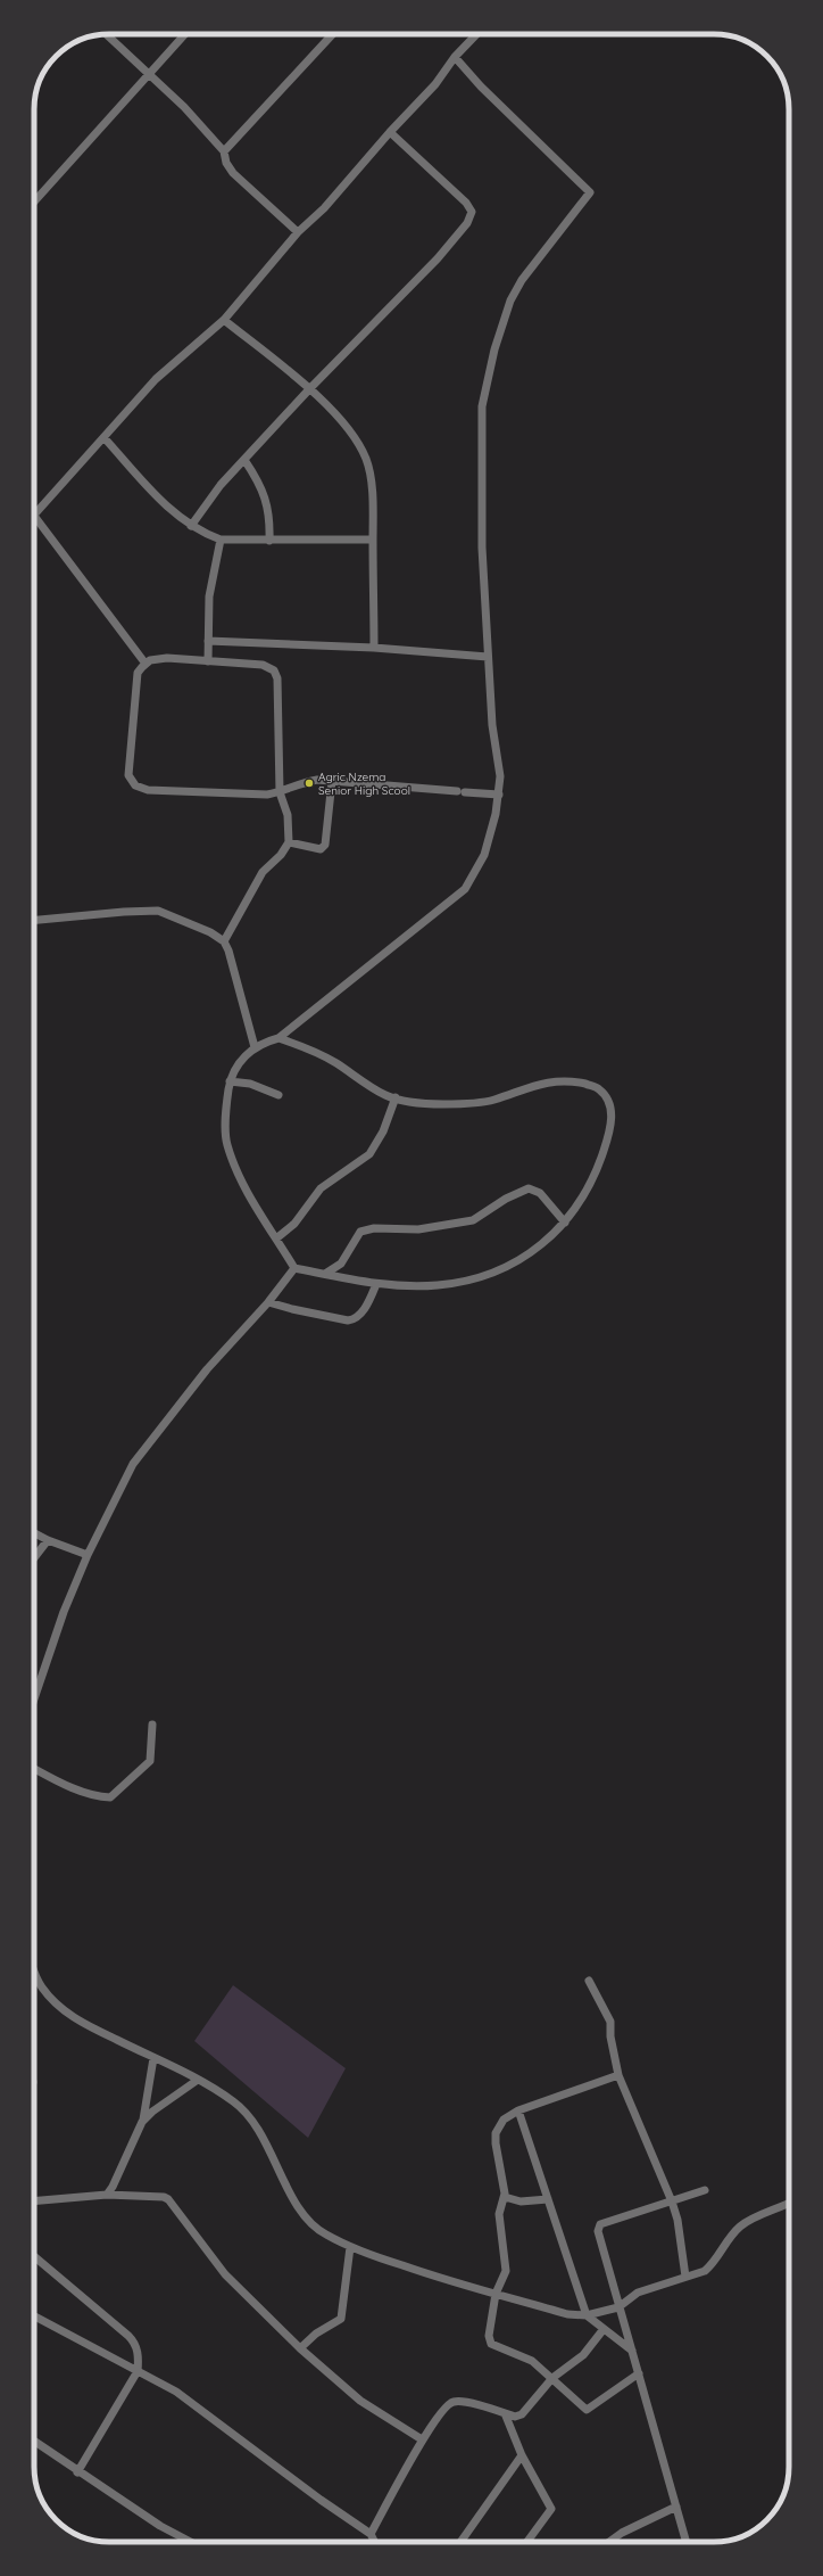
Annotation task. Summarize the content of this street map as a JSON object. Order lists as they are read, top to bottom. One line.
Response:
{"places":["Agric Nzema Senior High Scool"]}
